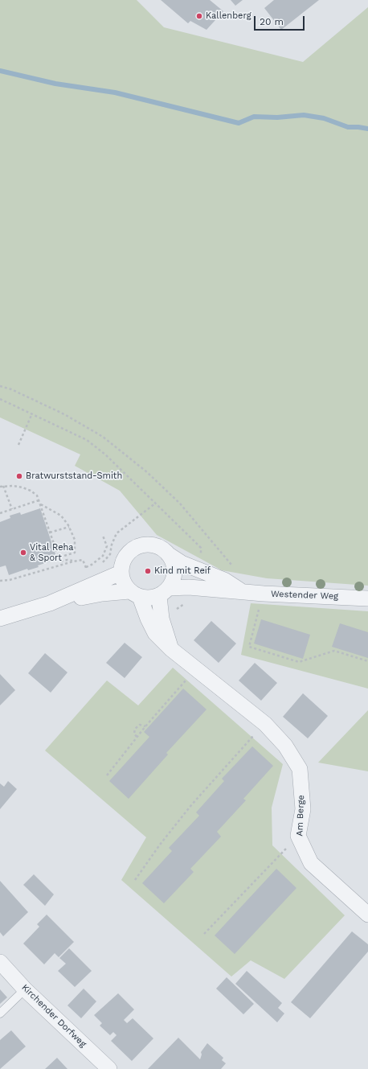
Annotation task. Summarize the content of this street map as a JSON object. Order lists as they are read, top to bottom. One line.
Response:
{"streets":{"street":["Westender Weg","Am Berge","Kirchender Dorfweg"]},"crossings":[["Westender Weg","Am Berge"]],"places":["Kallenberg","Bratwurststand-Smith","Vital Reha & Sport","Kind mit Reif"],"scale_bar":"20 m"}
